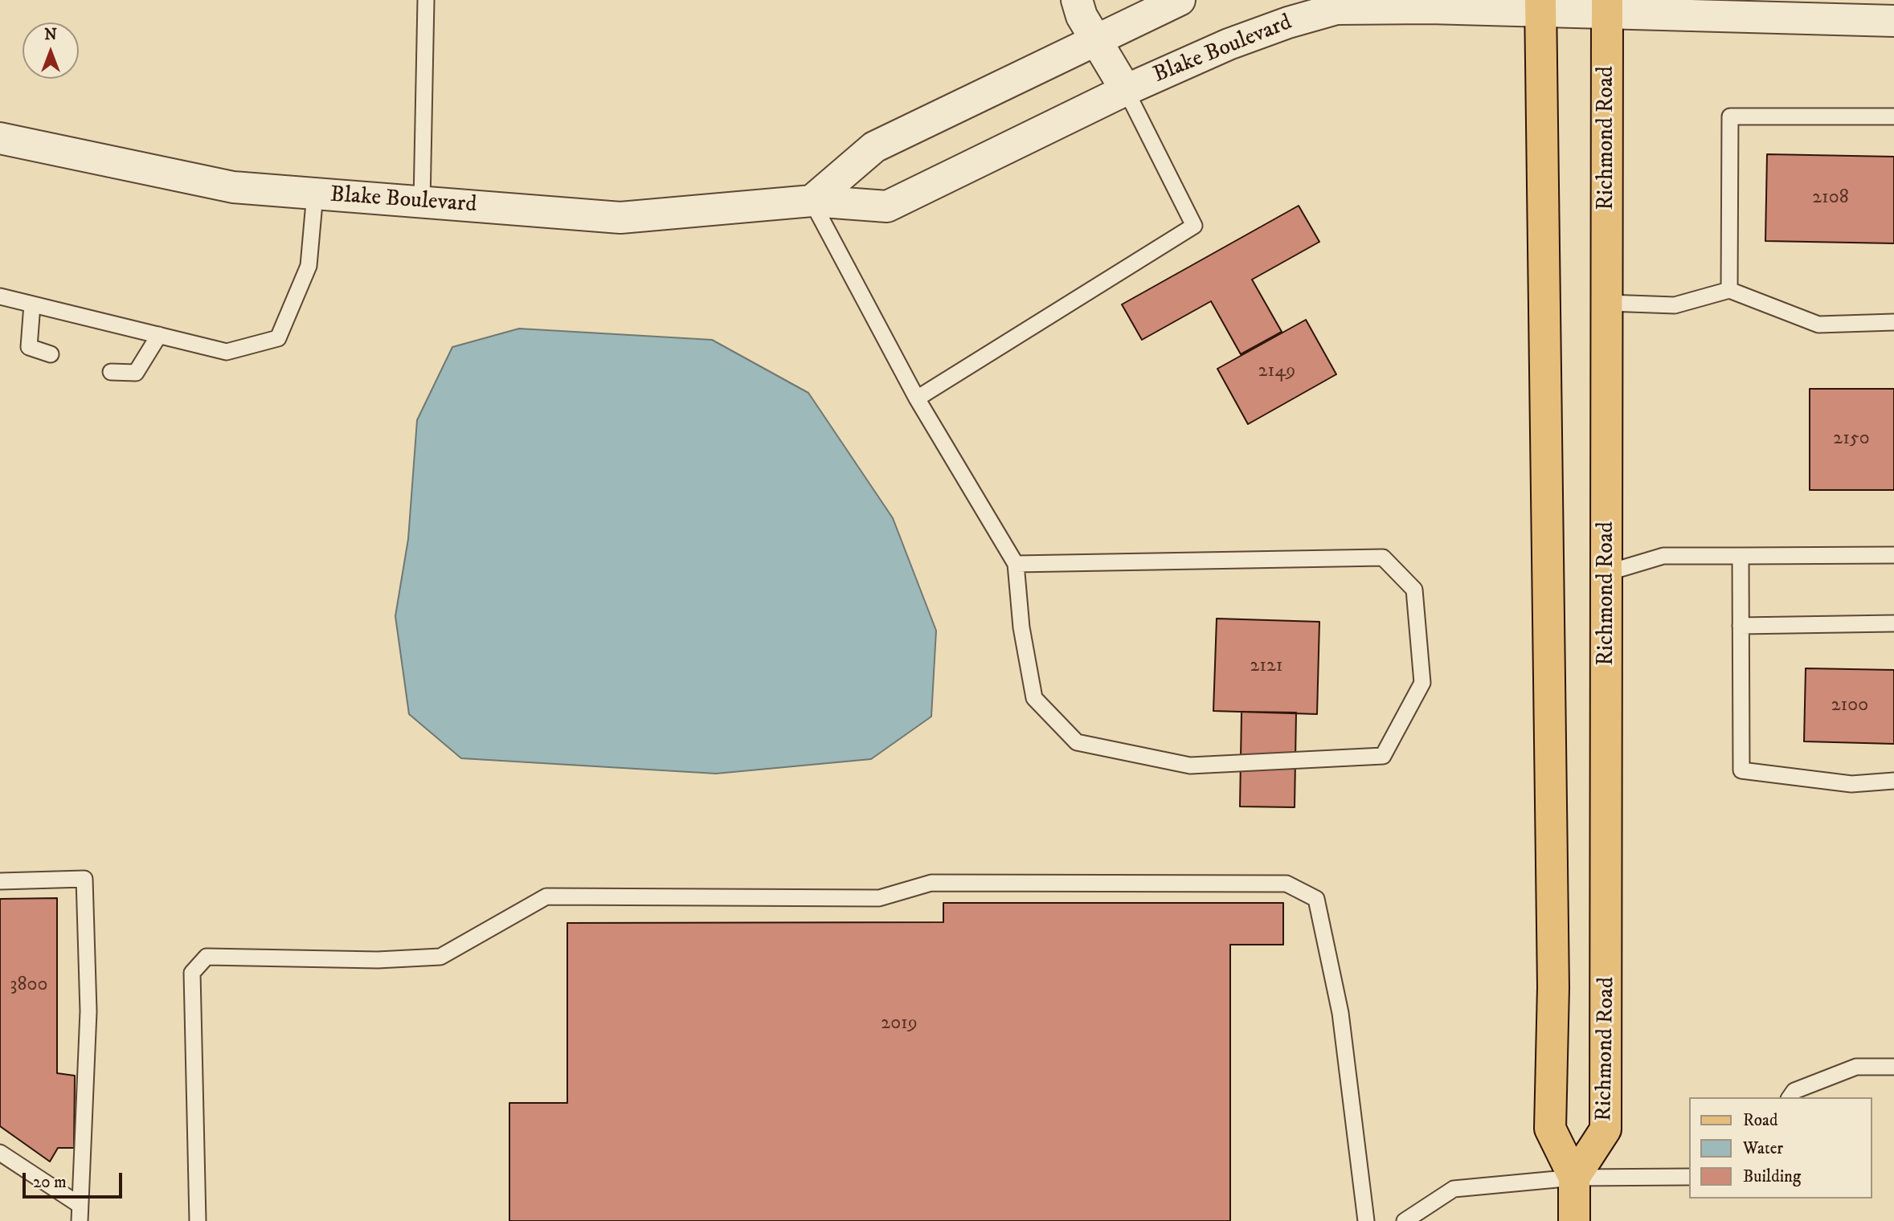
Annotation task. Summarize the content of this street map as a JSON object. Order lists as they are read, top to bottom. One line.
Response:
{"streets":{"main road":["Richmond Road"],"street":["Blake Boulevard"]},"crossings":[["Blake Boulevard","Richmond Road"]],"house_numbers":["2108","2149","2150","2121","2100","3800","2019"],"legend":["Road","Water","Building"],"scale_bar":"20 m","north":"top"}
